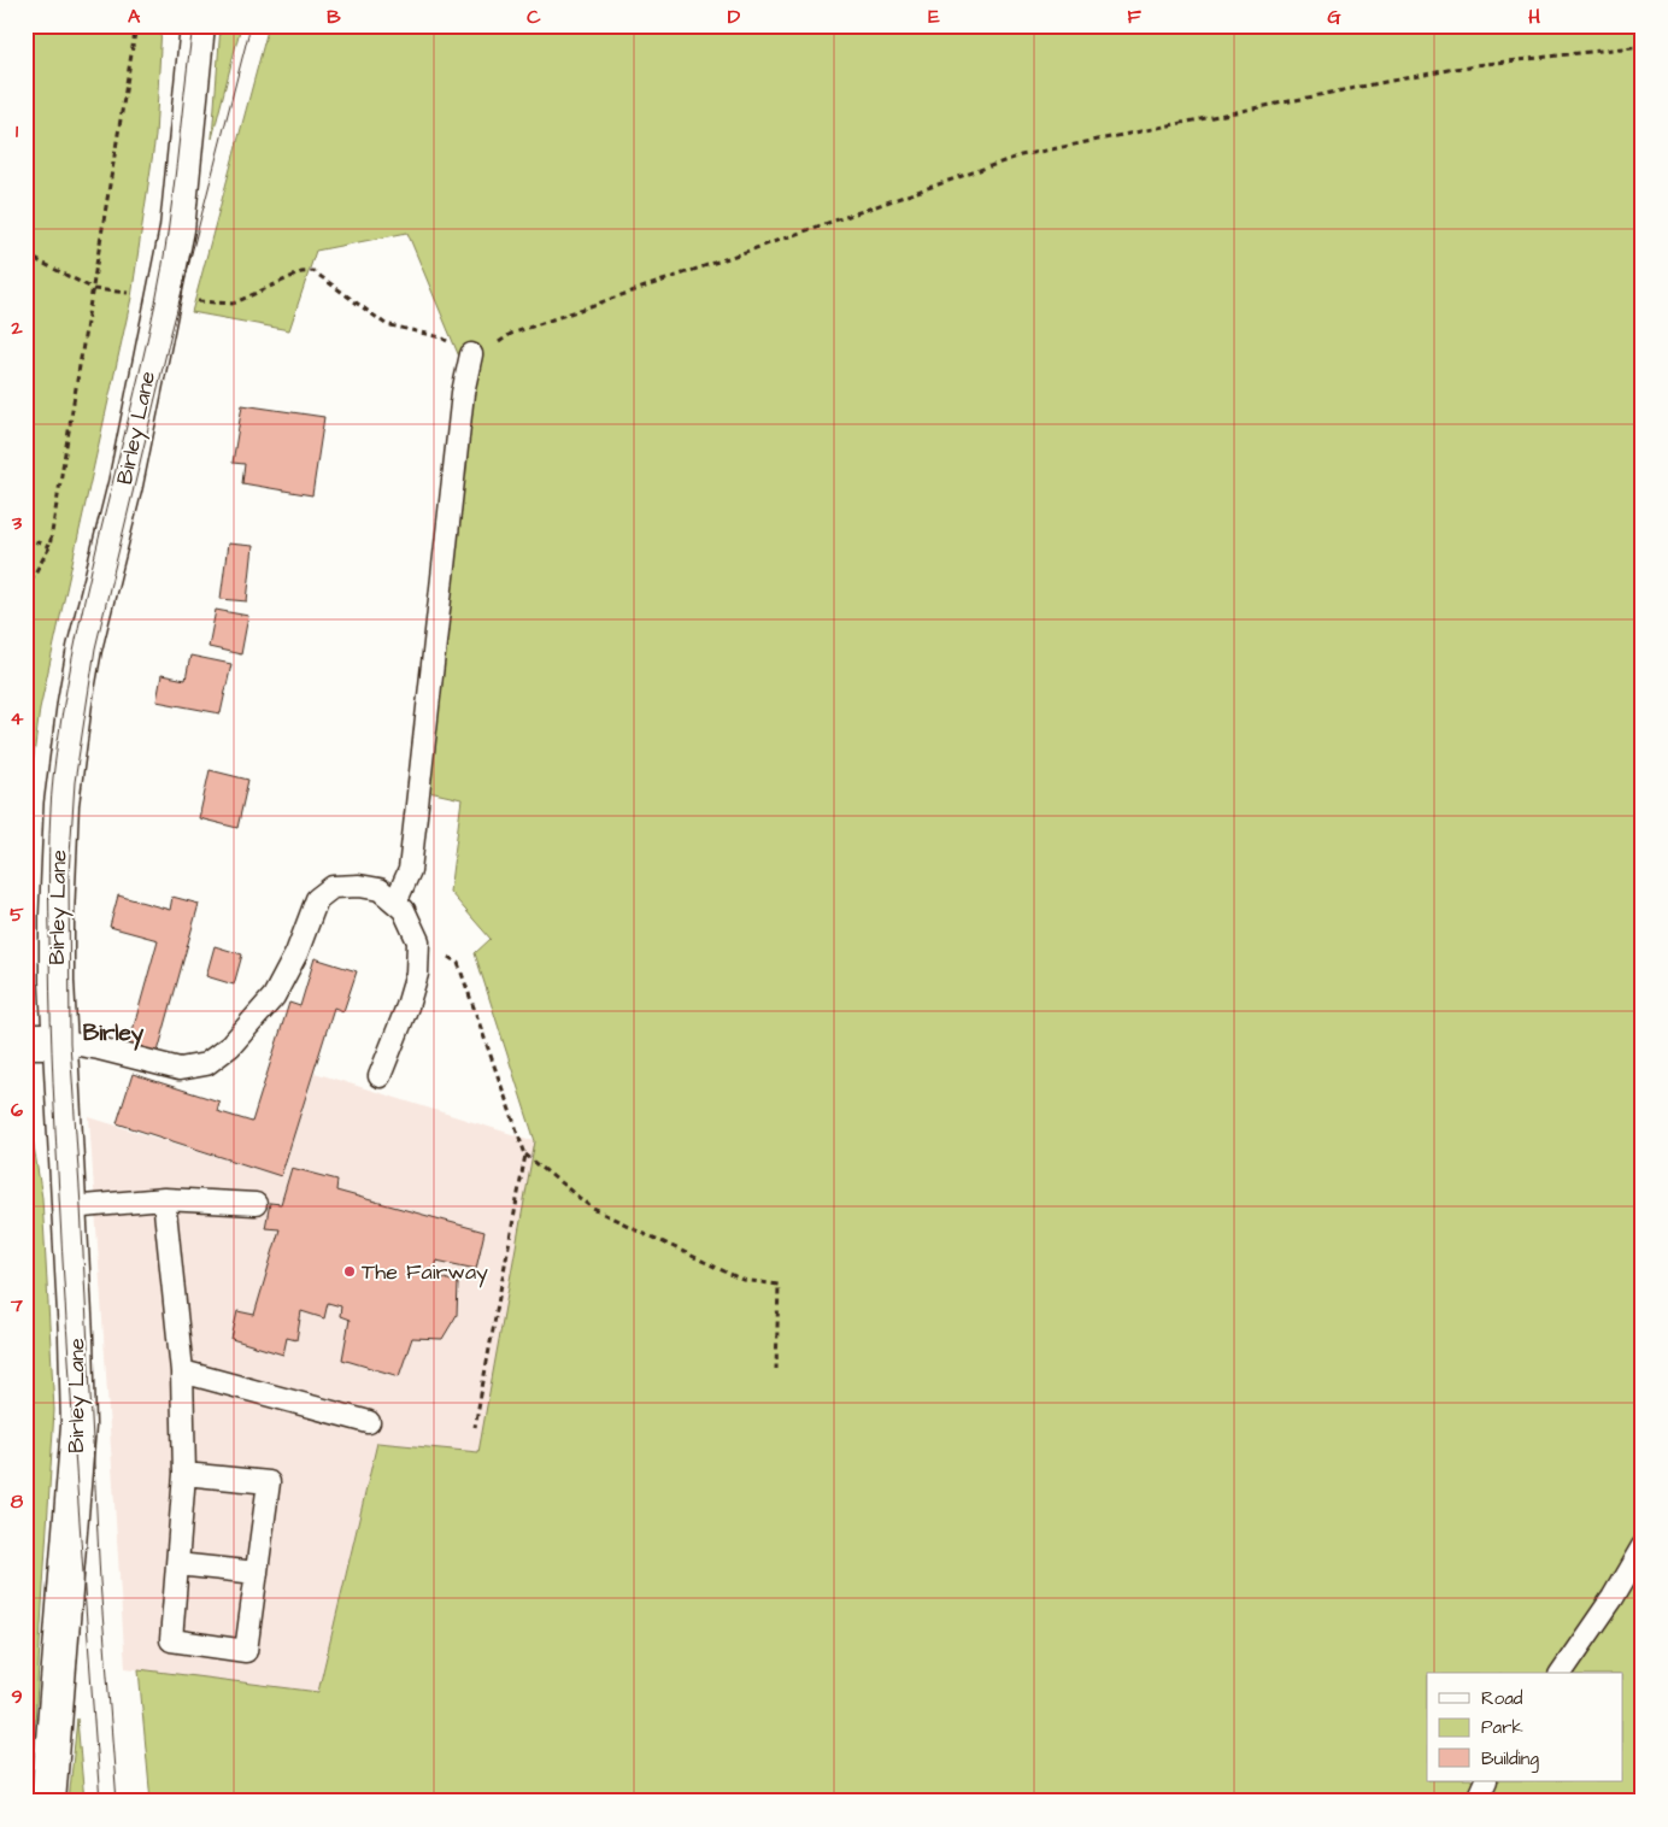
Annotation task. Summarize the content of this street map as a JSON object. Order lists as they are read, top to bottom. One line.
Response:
{"streets":{"street":["Birley Lane"]},"districts":["Birley"],"places":["The Fairway"],"legend":["Road","Park","Building"],"grid":{"columns":["A","B","C","D","E","F","G","H"],"rows":["1","2","3","4","5","6","7","8","9"]}}
